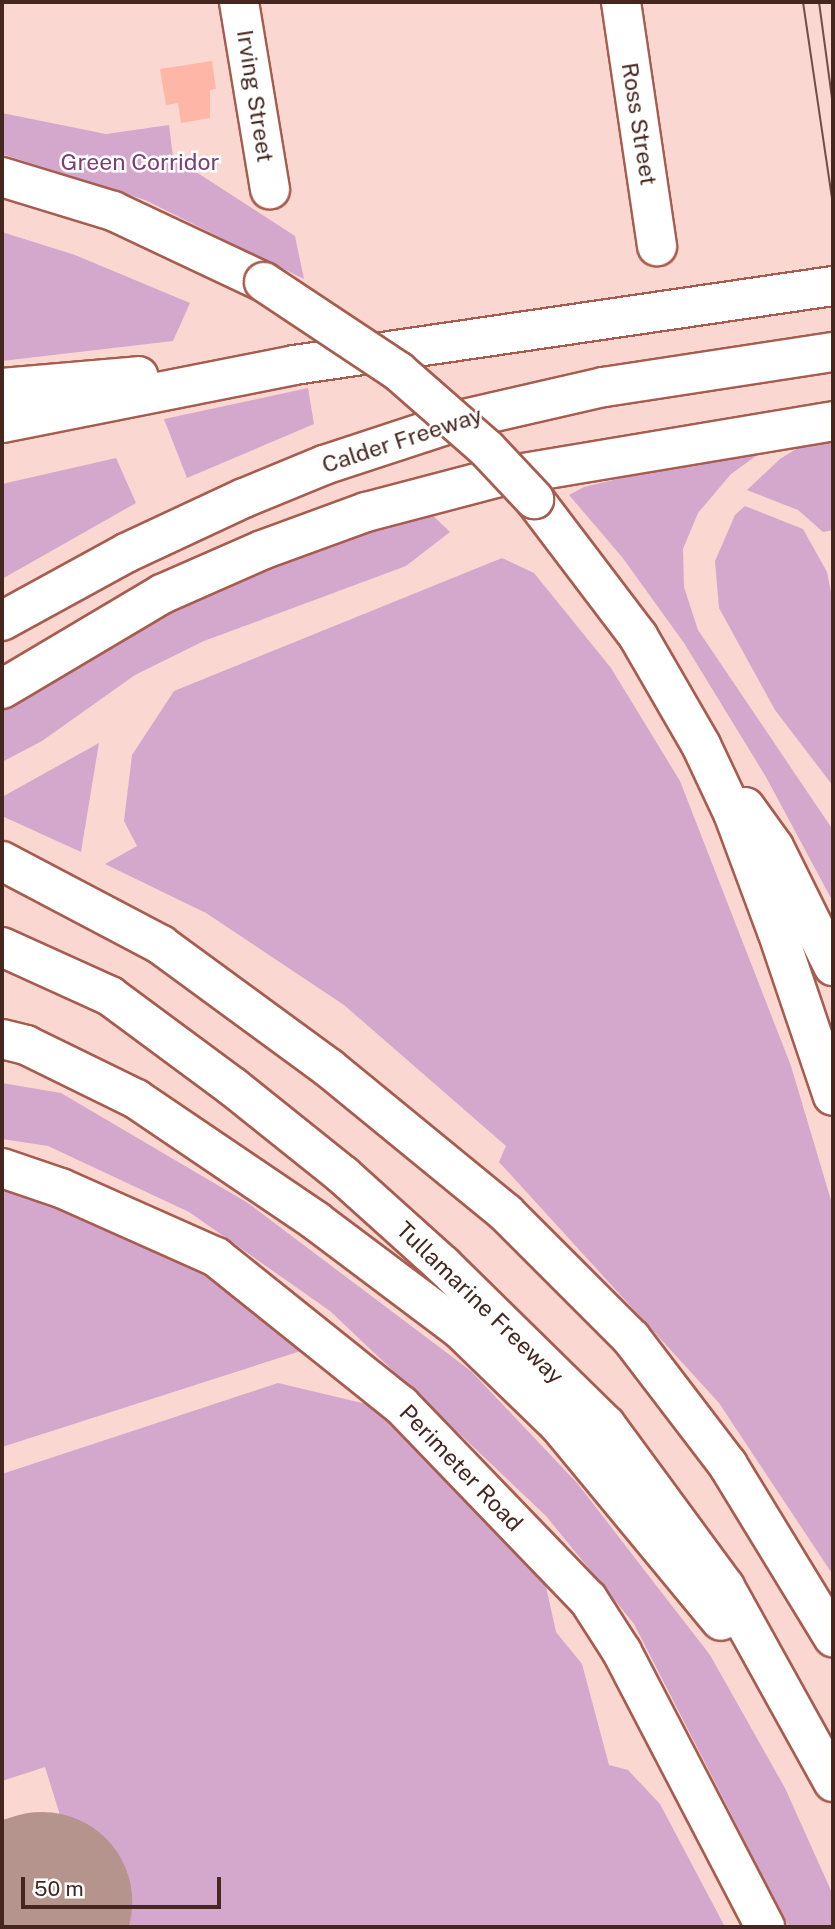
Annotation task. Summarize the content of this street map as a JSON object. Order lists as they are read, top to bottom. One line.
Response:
{"streets":{"main road":["Irving Street","Ross Street","Calder Freeway","Tullamarine Freeway","Perimeter Road"]},"parks":["Green Corridor"],"scale_bar":"50 m"}
